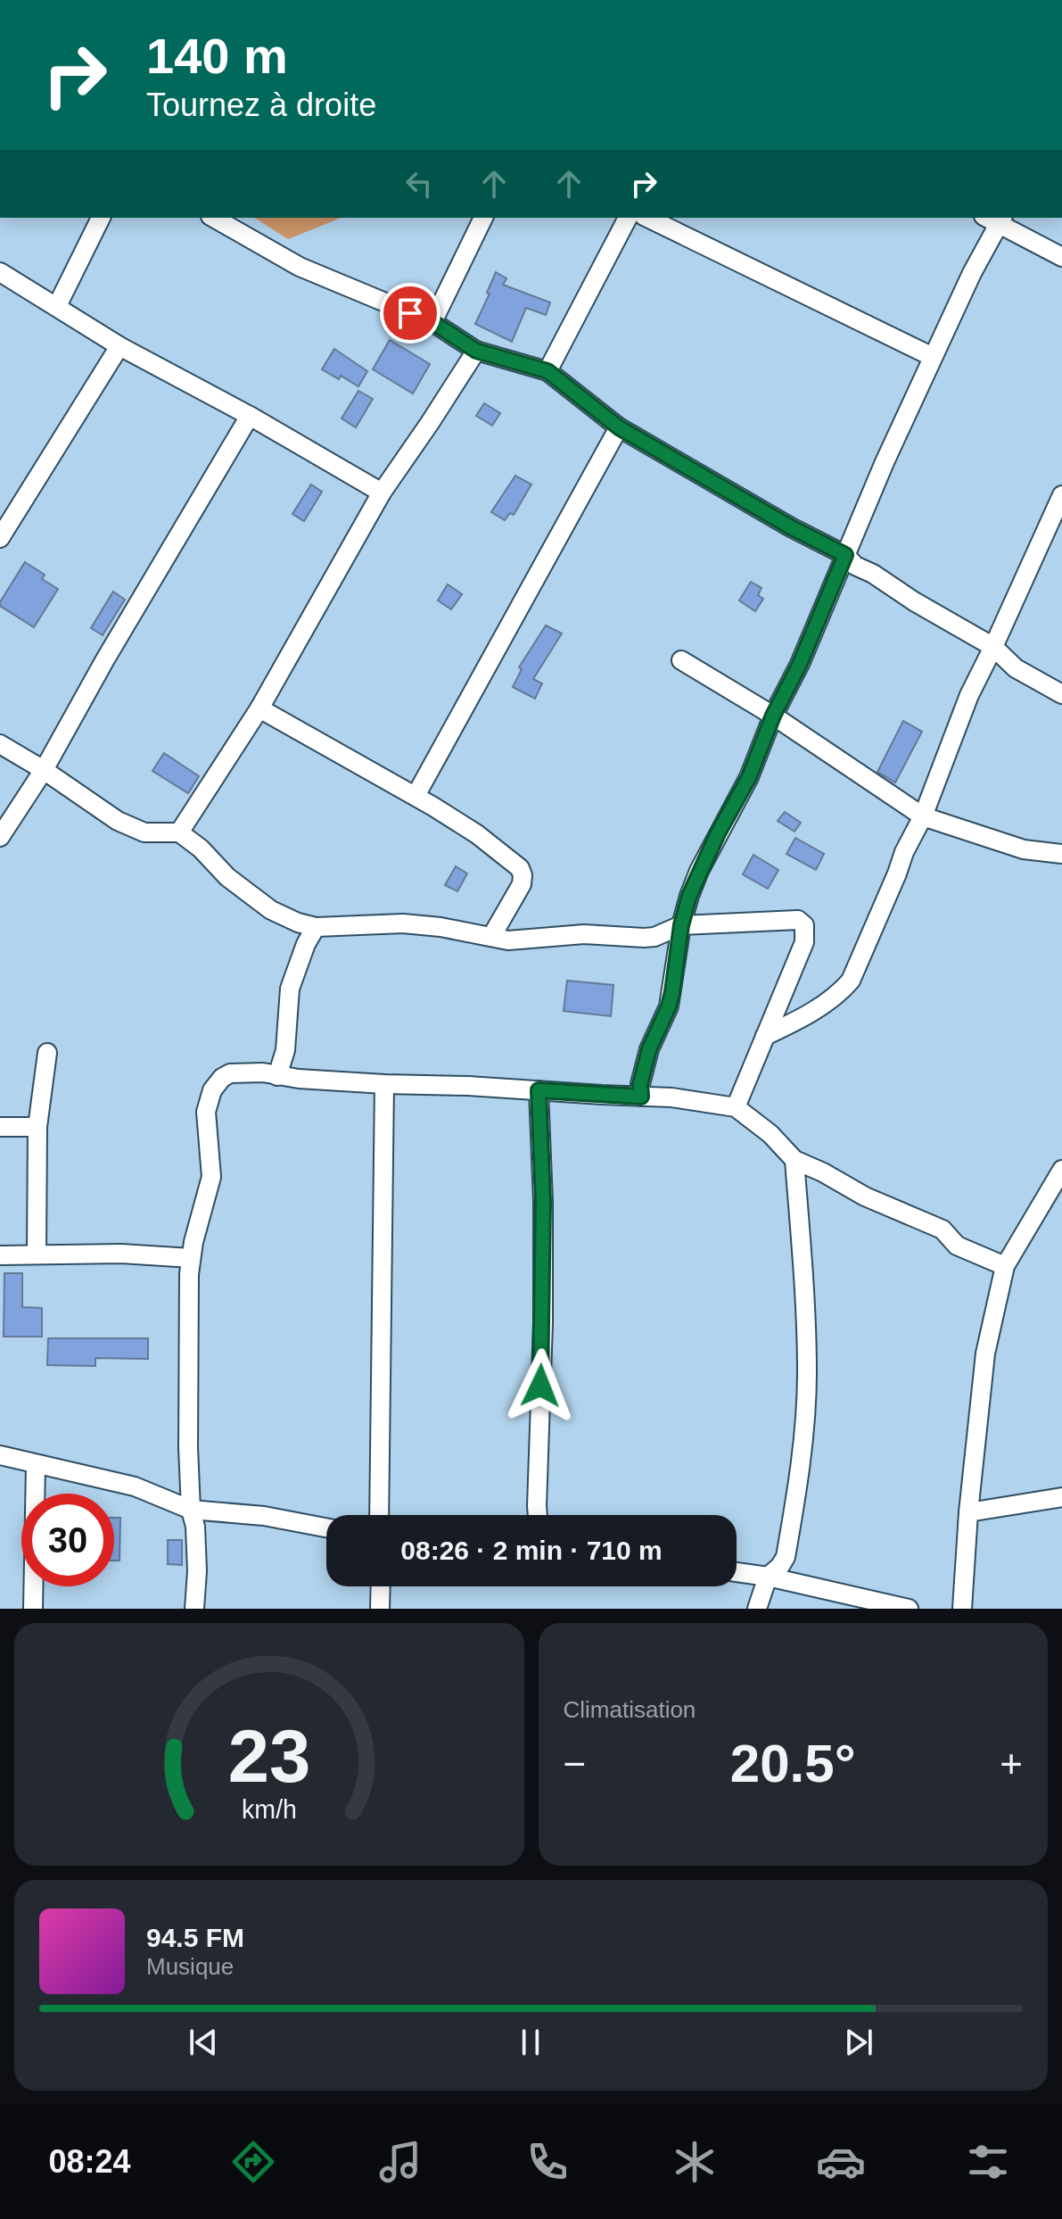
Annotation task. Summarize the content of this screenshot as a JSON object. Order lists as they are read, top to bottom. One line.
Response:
{"page":{"turn":["140 m","Tournez à droite"],"limit":"30","trip":"08:26 · 2 min · 710 m","tile":"Climatisation","heat":["−","20.5°","+"],"song":["94.5 FM","Musique"],"tabs":"08:24","gauge":["23","km/h"]}}
